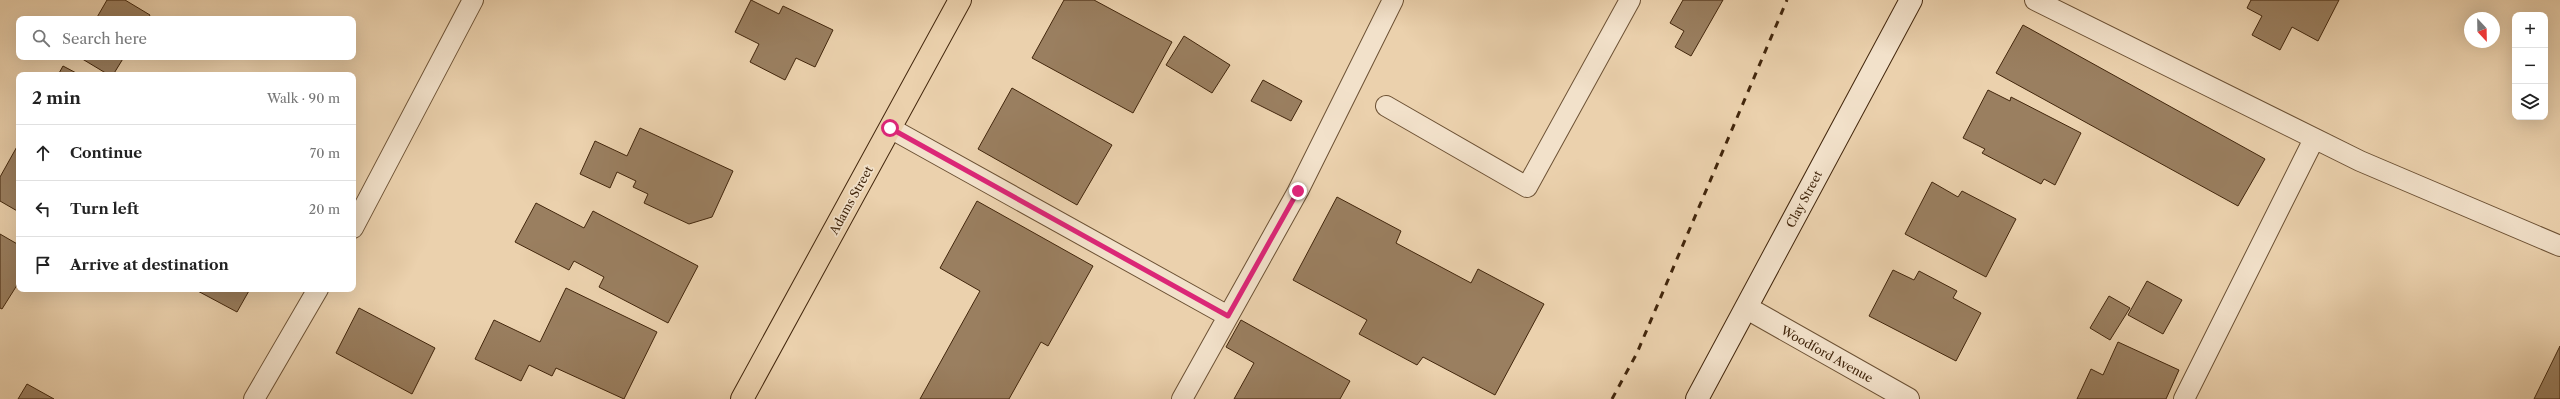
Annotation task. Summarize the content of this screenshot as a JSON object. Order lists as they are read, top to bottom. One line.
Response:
{"streets":{"main road":["Adams Street"],"street":["Clay Street","Woodford Avenue"]},"crossings":[["Clay Street","Woodford Avenue"]],"north":"bottom","page":{"map_buttons":["+","−"],"search":"Search here","heading":["2 min","Walk · 90 m"],"list":[["Continue","70 m"],["Turn left","20 m"],"Arrive at destination"]}}
